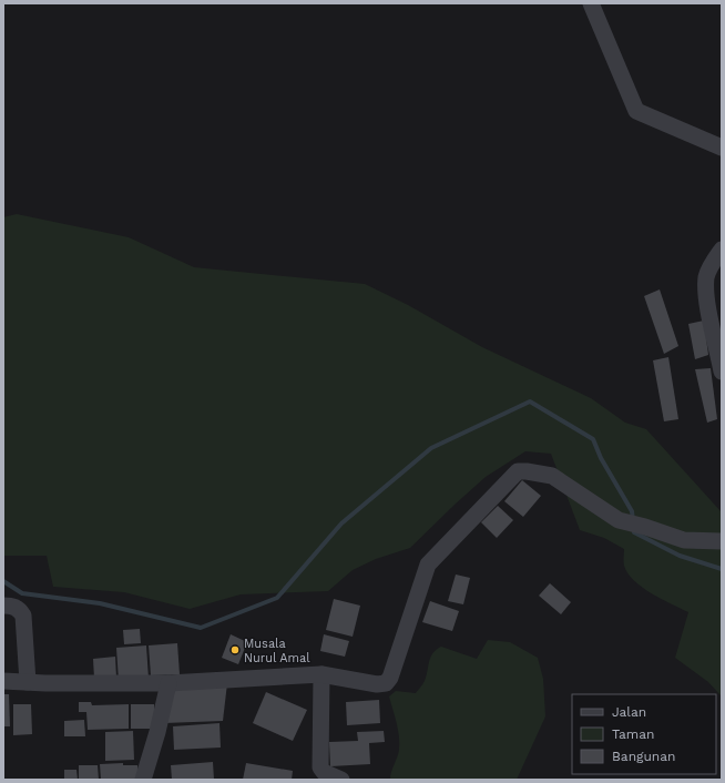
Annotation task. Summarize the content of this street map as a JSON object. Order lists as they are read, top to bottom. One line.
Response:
{"places":["Musala Nurul Amal"],"legend":["Jalan","Taman","Bangunan"]}
